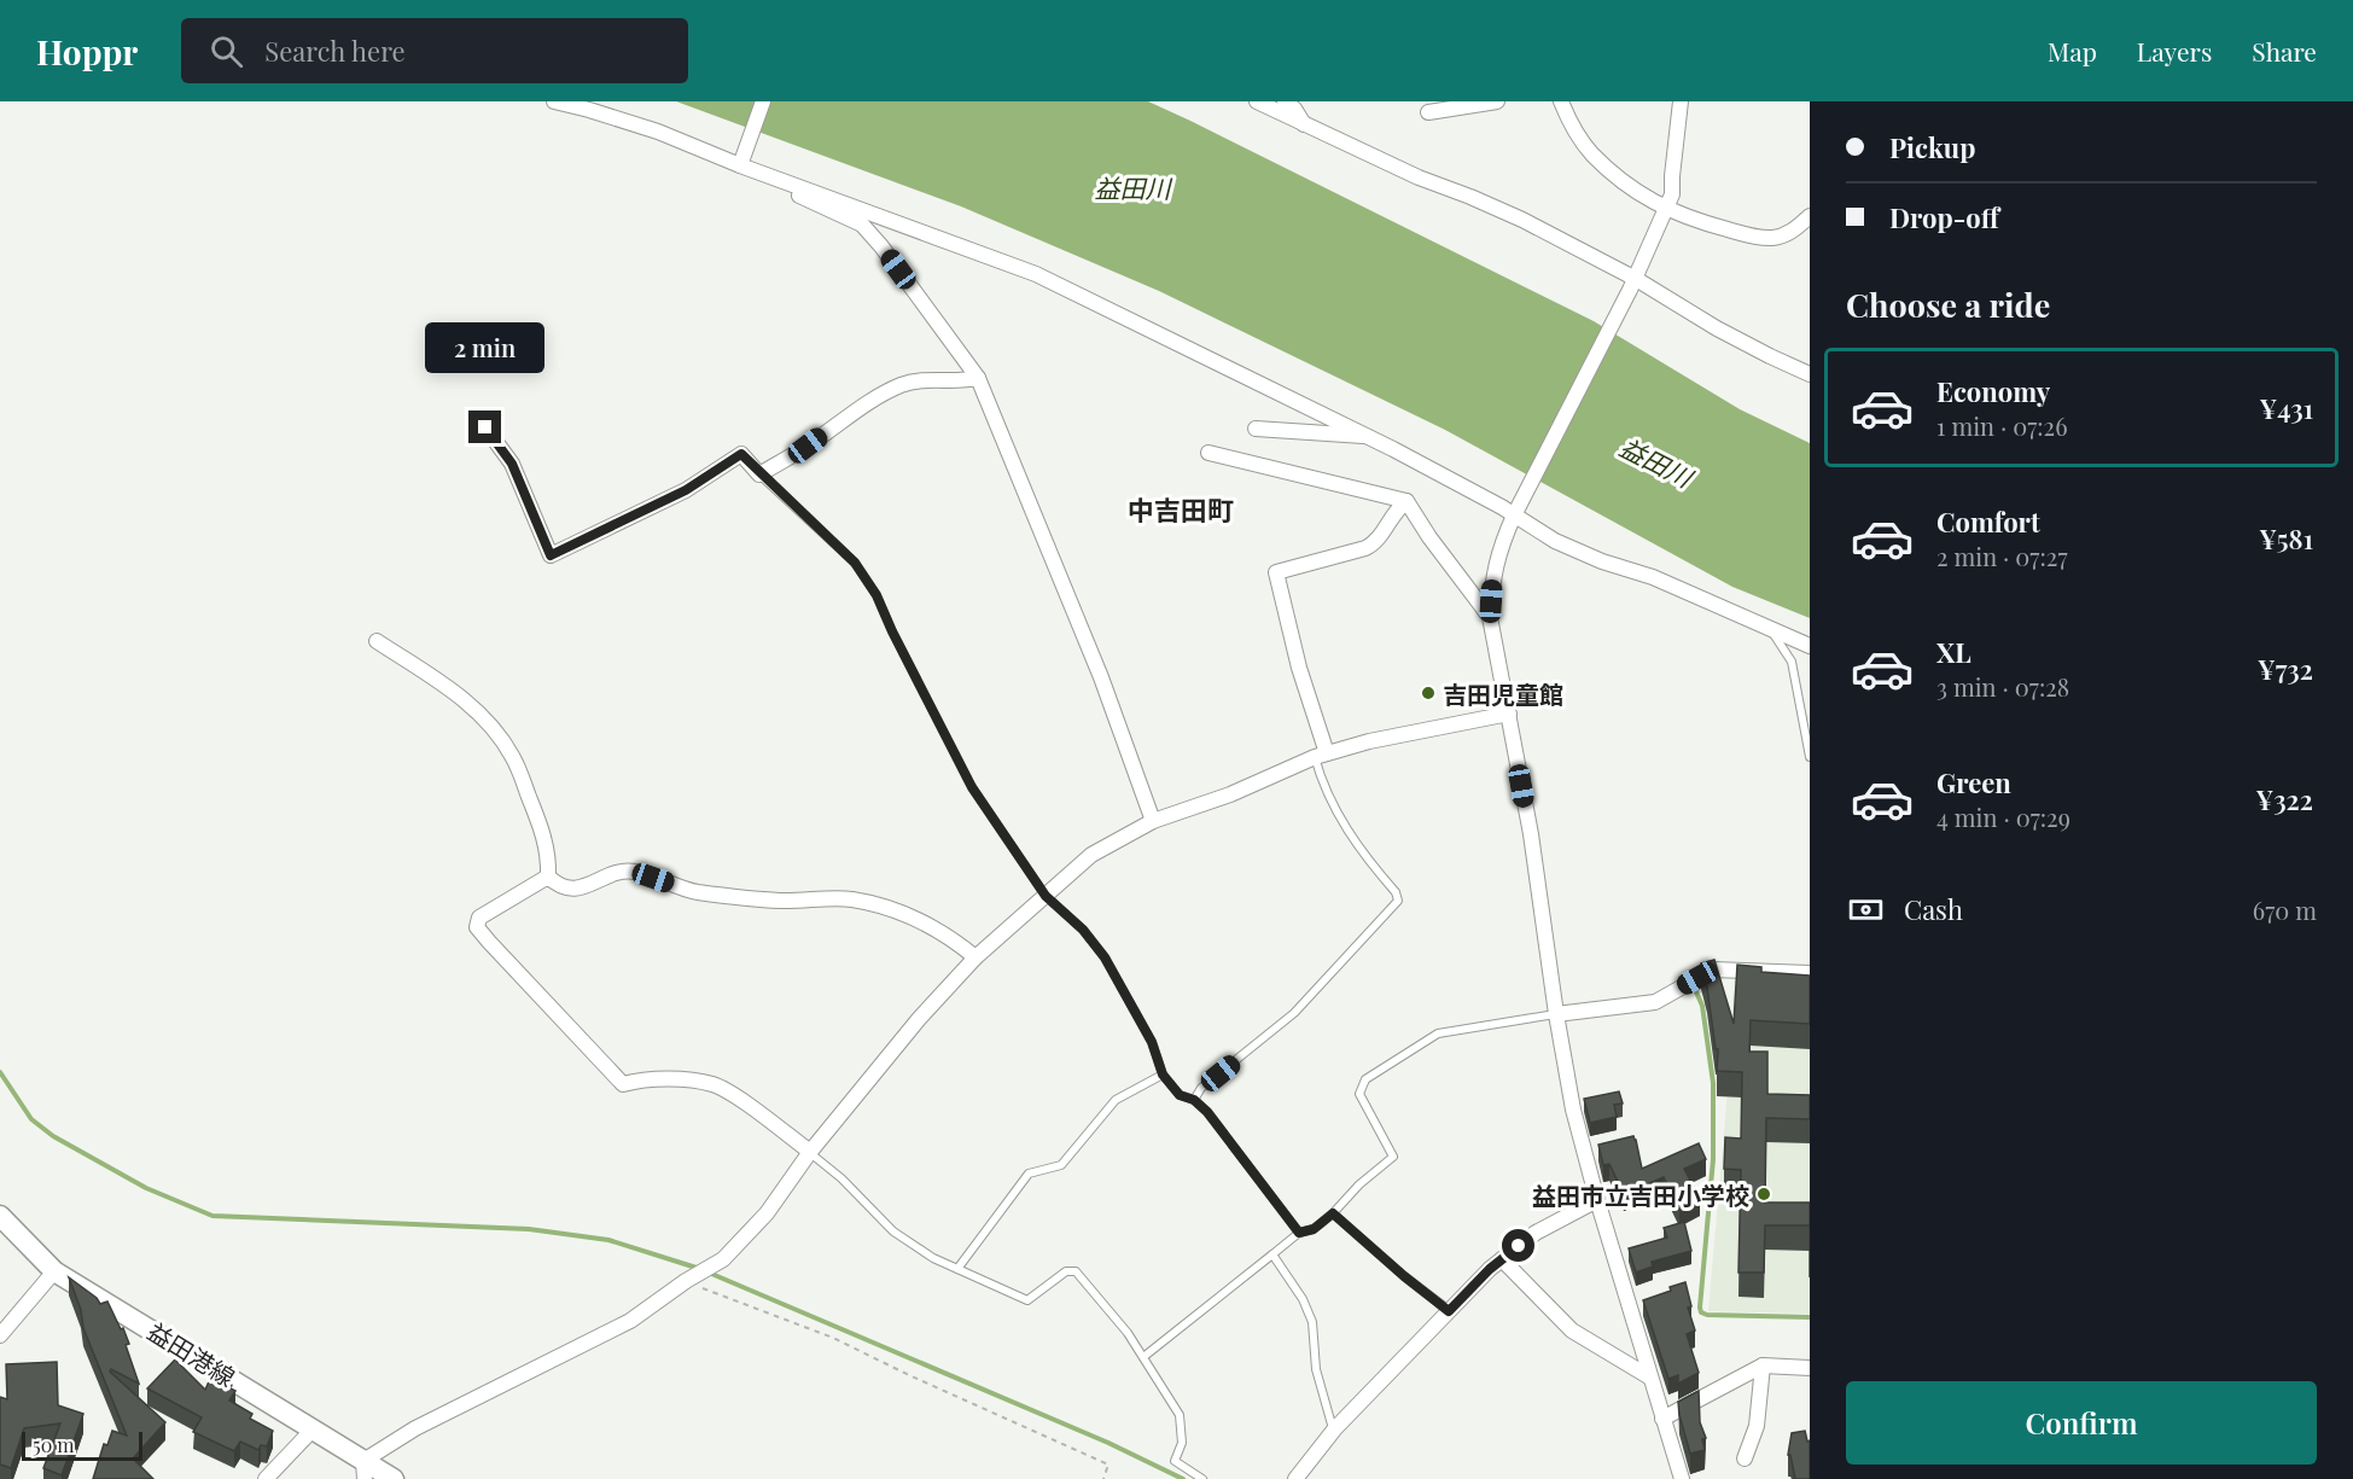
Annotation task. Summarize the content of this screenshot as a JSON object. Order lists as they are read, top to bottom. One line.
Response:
{"streets":{"main road":["益田港線"]},"districts":["中吉田町"],"water":["益田川"],"places":["吉田児童館","益田市立吉田小学校"],"scale_bar":"50 m","page":{"header":"Hoppr","search":"Search here","nav":["Map","Layers","Share"],"banner":["Pickup","Drop-off"],"heading":"Choose a ride","bubble":"2 min","list":[{"name":"Economy","note":"1 min · 07:26","value":"¥431"},{"name":"Comfort","note":"2 min · 07:27","value":"¥581"},{"name":"XL","note":"3 min · 07:28","value":"¥732"},{"name":"Green","note":"4 min · 07:29","value":"¥322"}],"pay":["Cash","670 m"],"buttons":"Confirm","scale":"50 m"}}
